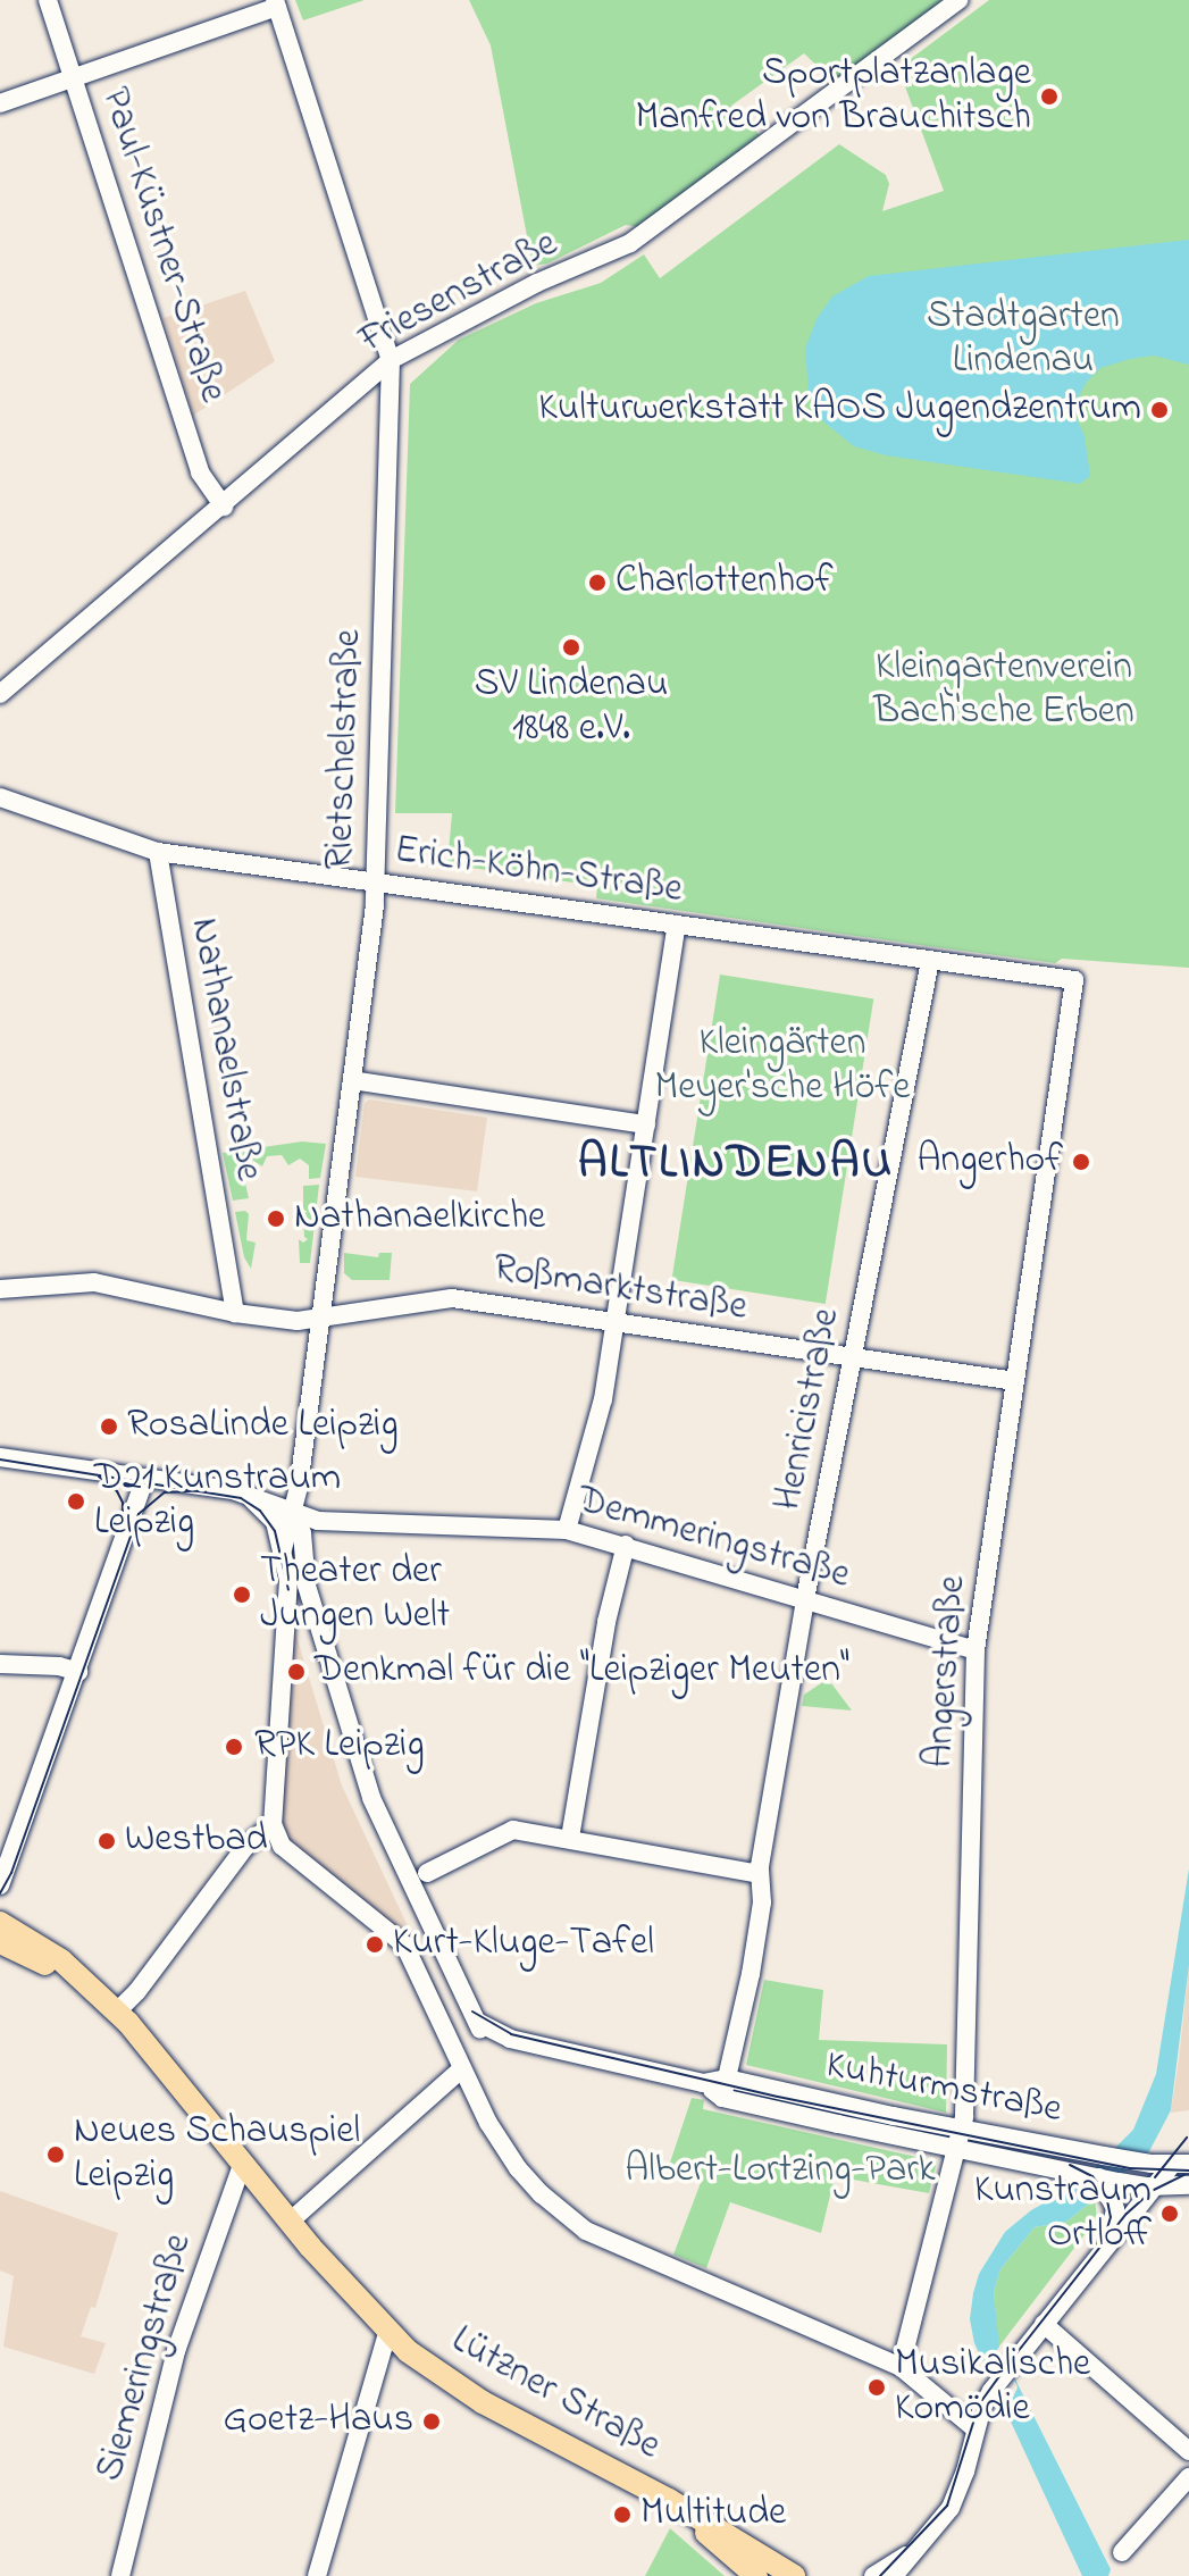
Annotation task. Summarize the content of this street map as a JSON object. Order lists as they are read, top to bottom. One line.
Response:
{"streets":{"main road":["Lützner Straße"],"street":["Paul-Küstner-Straße","Friesenstraße","Rietschelstraße","Erich-Köhn-Straße","Nathanaelstraße","Roßmarktstraße","Henricistraße","Demmeringstraße","Angerstraße","Kuhturmstraße","Siemeringstraße"]},"crossings":[["Paul-Küstner-Straße","Friesenstraße"],["Friesenstraße","Rietschelstraße"],["Rietschelstraße","Erich-Köhn-Straße"],["Rietschelstraße","Roßmarktstraße"],["Rietschelstraße","Demmeringstraße"],["Rietschelstraße","Kuhturmstraße"],["Erich-Köhn-Straße","Nathanaelstraße"],["Erich-Köhn-Straße","Henricistraße"],["Erich-Köhn-Straße","Angerstraße"],["Nathanaelstraße","Roßmarktstraße"],["Roßmarktstraße","Henricistraße"],["Roßmarktstraße","Angerstraße"],["Henricistraße","Demmeringstraße"],["Henricistraße","Kuhturmstraße"],["Demmeringstraße","Angerstraße"],["Demmeringstraße","Kuhturmstraße"],["Angerstraße","Kuhturmstraße"],["Siemeringstraße","Lützner Straße"]],"districts":["ALTLINDENAU"],"parks":["Stadtgarten Lindenau","Kleingartenverein Bach'sche Erben","Kleingärten Meyer'sche Höfe","Albert-Lortzing-Park"],"places":["Sportplatzanlage Manfred von Brauchitsch","Kulturwerkstatt KAOS Jugendzentrum","Charlottenhof","SV Lindenau 1848 e.V.","Angerhof","Nathanaelkirche","RosaLinde Leipzig","D21 Kunstraum Leipzig","Theater der Jungen Welt","Denkmal für die \"Leipziger Meuten\"","RPK Leipzig","Westbad","Kurt-Kluge-Tafel","Neues Schauspiel Leipzig","Kunstraum Ortloff","Musikalische Komödie","Goetz-Haus","Multitude"]}
